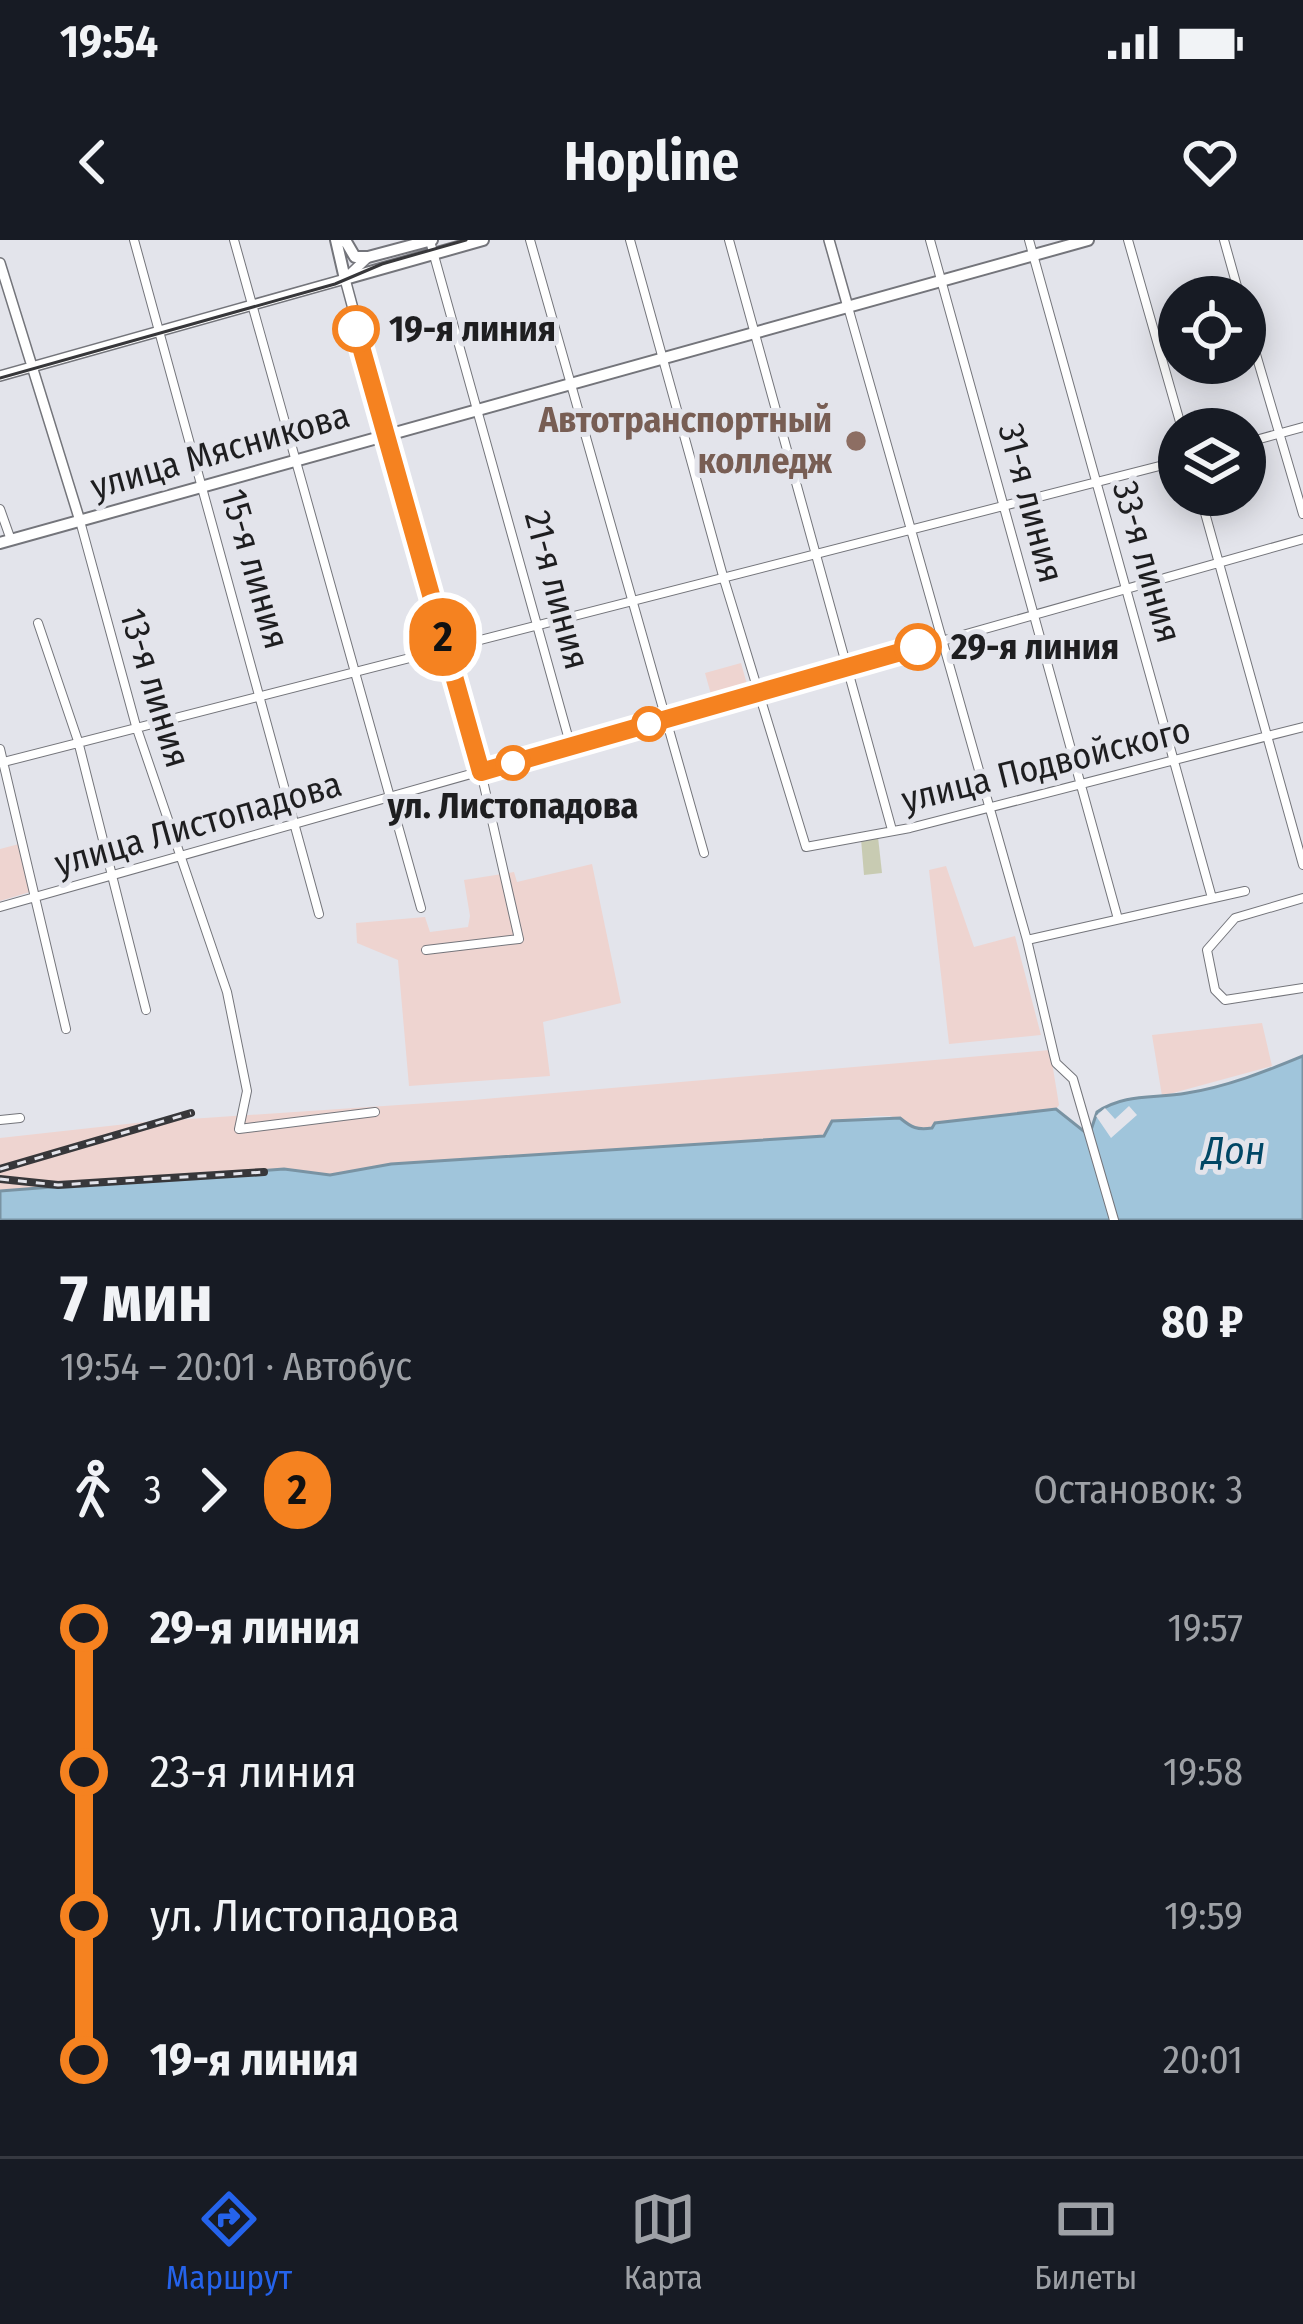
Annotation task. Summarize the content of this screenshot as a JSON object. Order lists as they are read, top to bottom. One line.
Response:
{"streets":{"main road":["улица Мясникова"],"street":["31-я линия","33-я линия","15-я линия","21-я линия","13-я линия","улица Подвойского","улица Листопадова"]},"crossings":[["улица Мясникова","31-я линия"],["улица Мясникова","33-я линия"],["улица Мясникова","15-я линия"],["улица Мясникова","21-я линия"],["улица Мясникова","13-я линия"],["31-я линия","улица Подвойского"],["31-я линия","улица Листопадова"],["33-я линия","улица Подвойского"],["33-я линия","улица Листопадова"],["15-я линия","улица Листопадова"],["21-я линия","улица Листопадова"],["13-я линия","улица Листопадова"],["улица Подвойского","улица Листопадова"]],"water":["Дон"],"places":["19-я линия","Автотранспортный колледж","29-я линия","ул. Листопадова"],"lines":["bus line 2"],"page":{"status":"19:54","header":"Hopline","on_map":"2","heading":["7 мин","19:54 – 20:01 · Автобус","80 ₽"],"legs":["3","2","Остановок: 3"],"list":[{"name":"29-я линия","value":"19:57"},{"name":"23-я линия","value":"19:58"},{"name":"ул. Листопадова","value":"19:59"},{"name":"19-я линия","value":"20:01"}],"tabs":["Маршрут","Карта","Билеты"]}}
